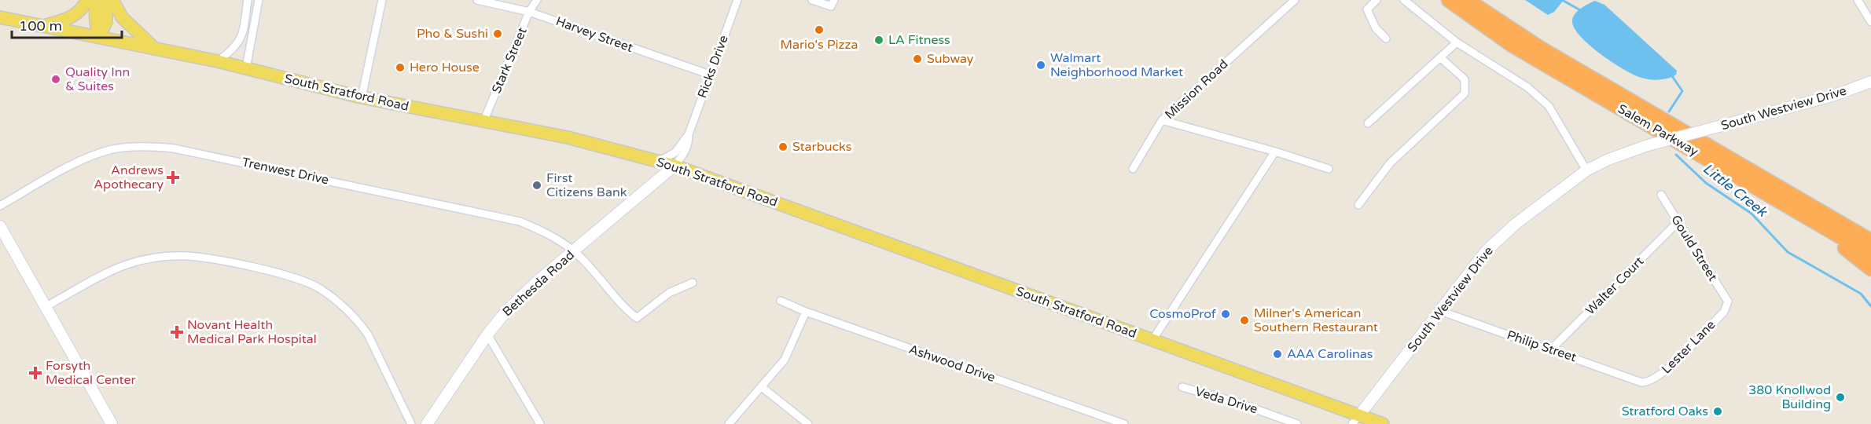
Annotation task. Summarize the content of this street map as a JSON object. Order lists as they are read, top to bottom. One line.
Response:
{"streets":{"highway":["Salem Parkway"],"main road":["South Stratford Road"],"street":["Harvey Street","Stark Street","Ricks Drive","Mission Road","South Westview Drive","Trenwest Drive","Gould Street","Bethesda Road","Walter Court","Philip Street","Lester Lane","Ashwood Drive","Veda Drive"]},"crossings":[["Harvey Street","Stark Street"],["Harvey Street","Ricks Drive"],["Stark Street","South Stratford Road"],["Ricks Drive","South Stratford Road"],["Ricks Drive","Bethesda Road"],["South Stratford Road","South Westview Drive"],["South Stratford Road","Bethesda Road"],["South Westview Drive","Philip Street"],["Trenwest Drive","Bethesda Road"],["Gould Street","Walter Court"],["Gould Street","Lester Lane"],["Walter Court","Philip Street"],["Philip Street","Lester Lane"]],"water":["Little Creek"],"places":{"other":["Mario's Pizza","Pho & Sushi","LA Fitness","Subway","Walmart Neighborhood Market","Hero House","Quality Inn & Suites","Starbucks","First Citizens Bank","CosmoProf","Milner's American Southern Restaurant","AAA Carolinas","380 Knollwod Building","Stratford Oaks"],"health":["Andrews Apothecary","Novant Health Medical Park Hospital","Forsyth Medical Center"]},"scale_bar":"100 m"}
